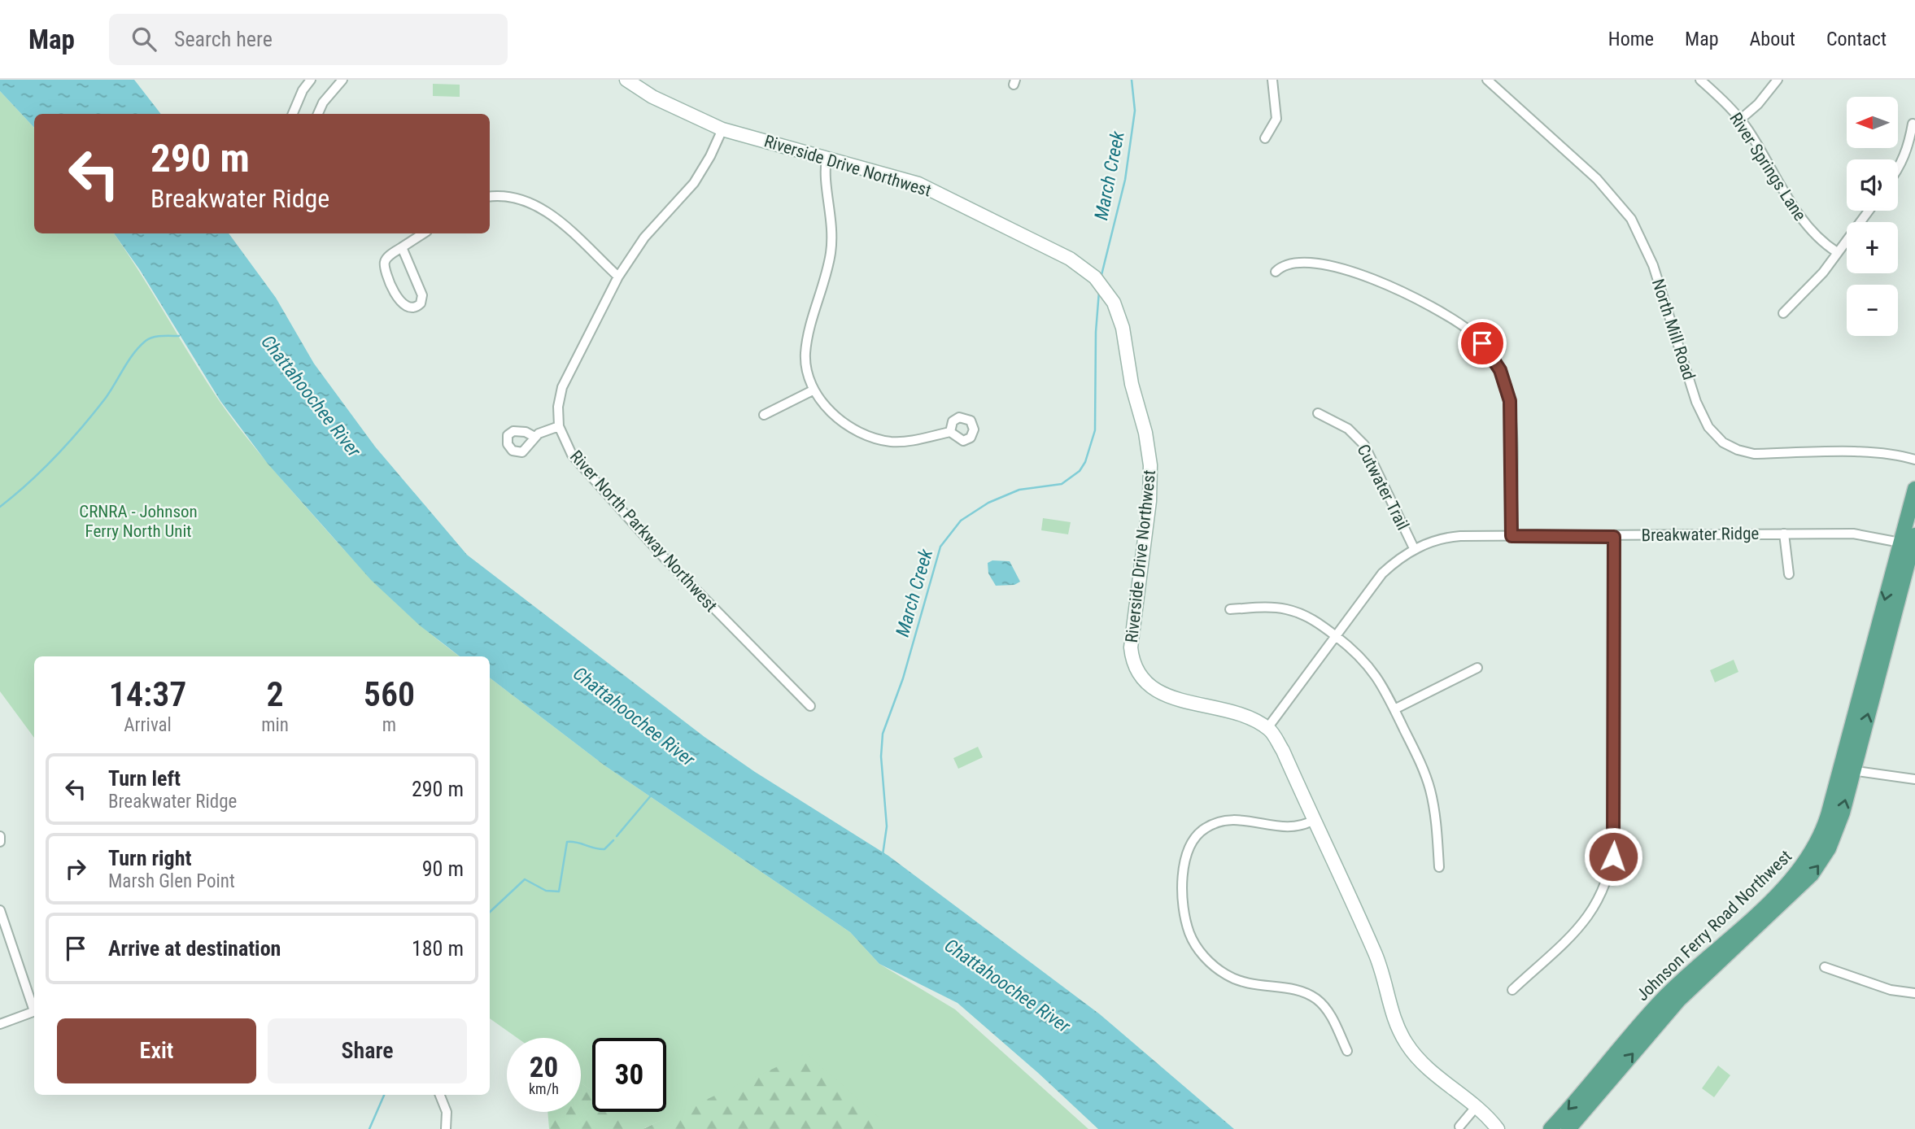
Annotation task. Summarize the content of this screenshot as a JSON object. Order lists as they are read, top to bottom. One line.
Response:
{"streets":{"main road":["Johnson Ferry Road Northwest"],"street":["Riverside Drive Northwest","River Springs Lane","North Mill Road","Cutwater Trail","River North Parkway Northwest","Breakwater Ridge"]},"crossings":[["Riverside Drive Northwest","River North Parkway Northwest"],["Riverside Drive Northwest","Breakwater Ridge"],["Cutwater Trail","Breakwater Ridge"],["Breakwater Ridge","Johnson Ferry Road Northwest"]],"water":["March Creek","Chattahoochee River"],"parks":["CRNRA - Johnson Ferry North Unit"],"north":"left","page":{"header":"Map","search":"Search here","nav":["Home","Map","About","Contact"],"map_buttons":["+","−"],"turn":["290 m","Breakwater Ridge"],"eta":["14:37","Arrival","2","min","560","m"],"list":[{"name":"Turn left","note":"Breakwater Ridge","value":"290 m"},{"name":"Turn right","note":"Marsh Glen Point","value":"90 m"},{"name":"Arrive at destination","value":"180 m"}],"buttons":["Exit","Share"],"speed":"20 km/h","limit":"30"}}
